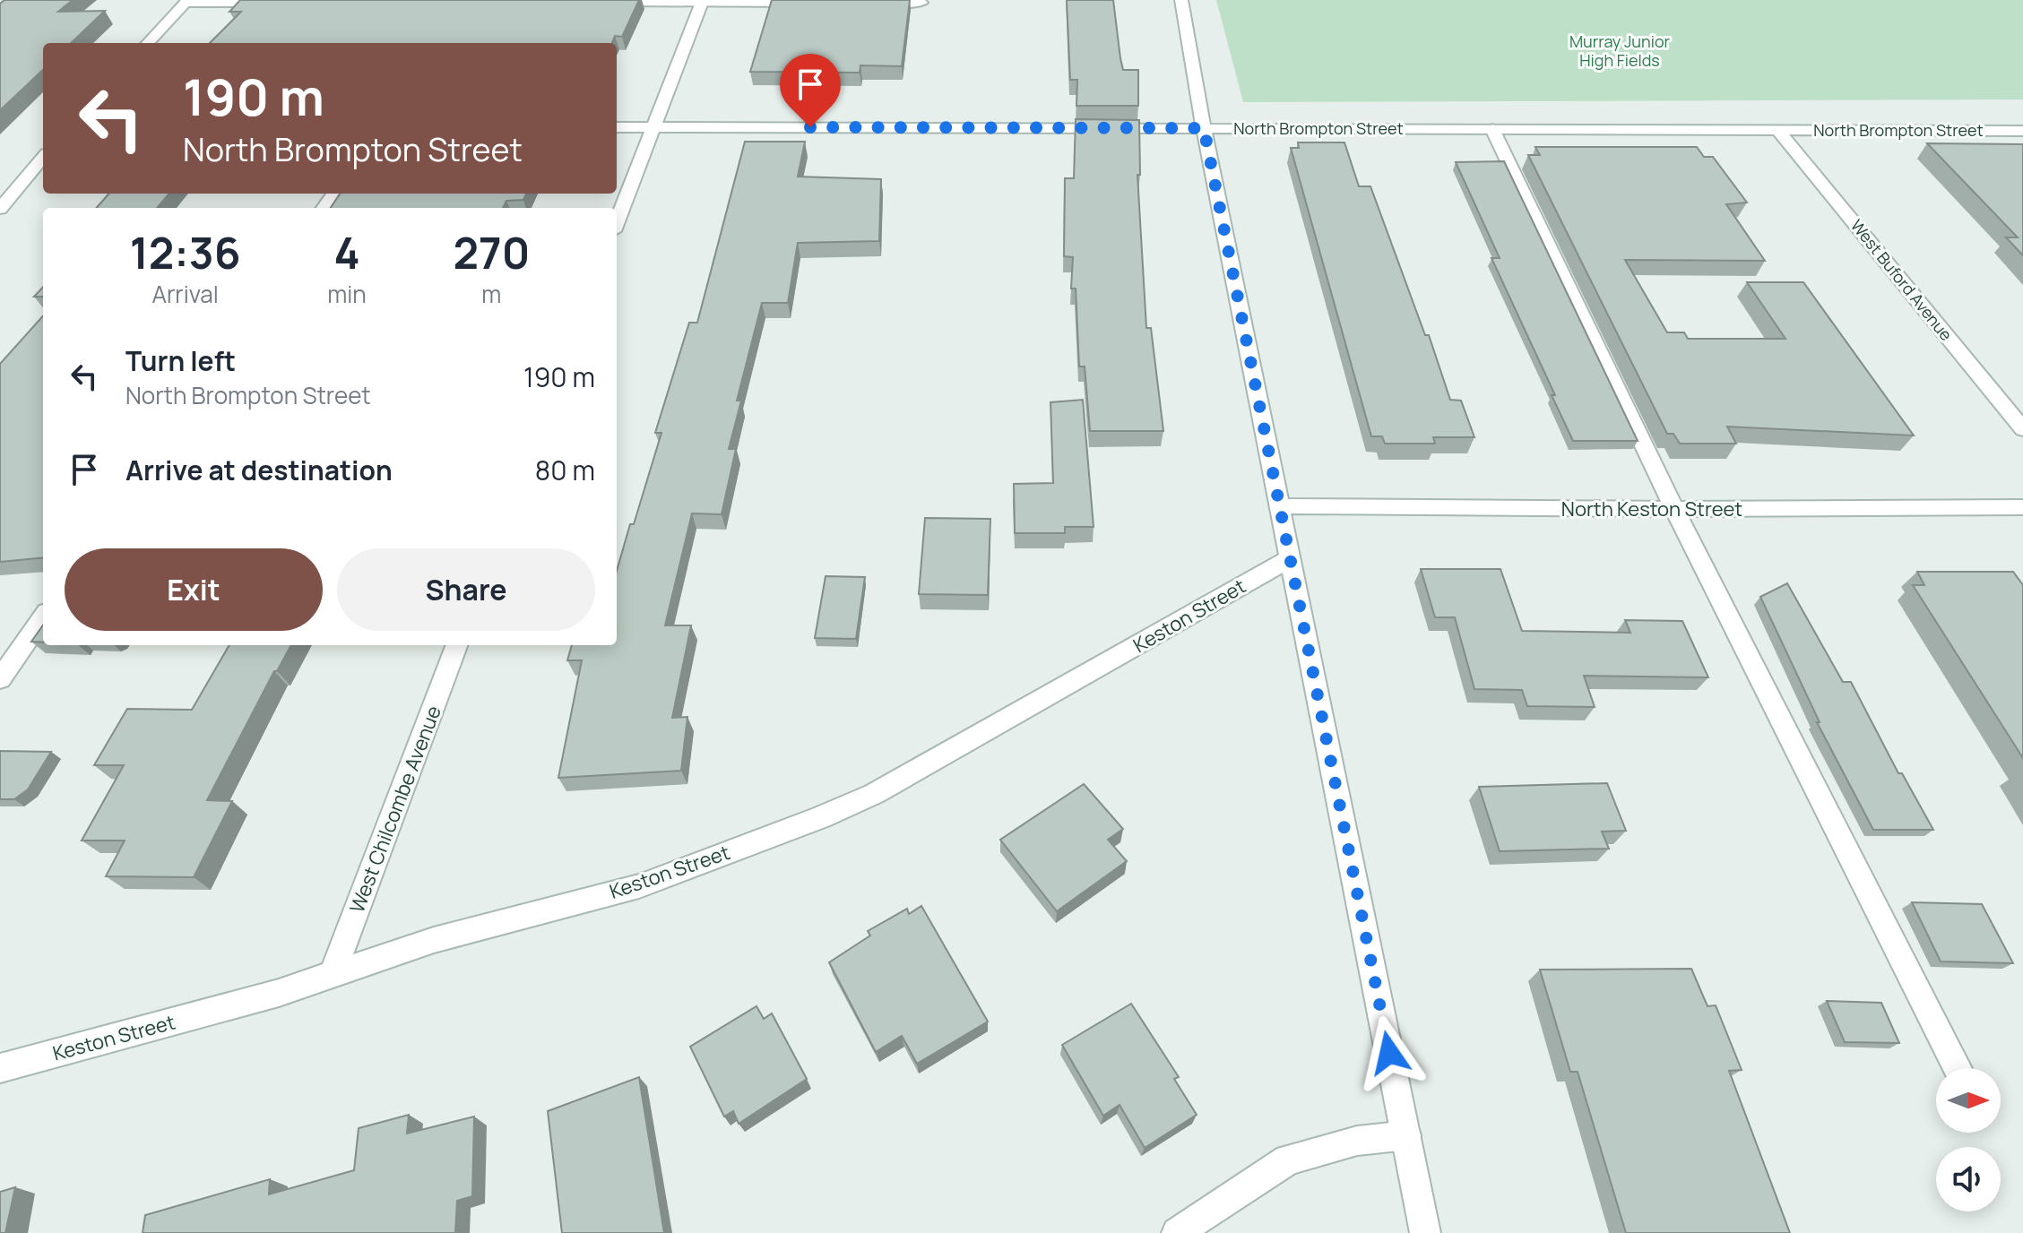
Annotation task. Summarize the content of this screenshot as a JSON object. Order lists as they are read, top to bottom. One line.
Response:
{"streets":{"street":["North Brompton Street","West Buford Avenue","North Keston Street","Keston Street","West Chilcombe Avenue"]},"crossings":[["North Brompton Street","West Buford Avenue"],["Keston Street","West Chilcombe Avenue"]],"parks":["Murray Junior High Fields"],"north":"right","page":{"turn":["190 m","North Brompton Street"],"eta":["12:36","Arrival","4","min","270","m"],"list":[{"name":"Turn left","note":"North Brompton Street","value":"190 m"},{"name":"Arrive at destination","value":"80 m"}],"buttons":["Exit","Share"]}}
